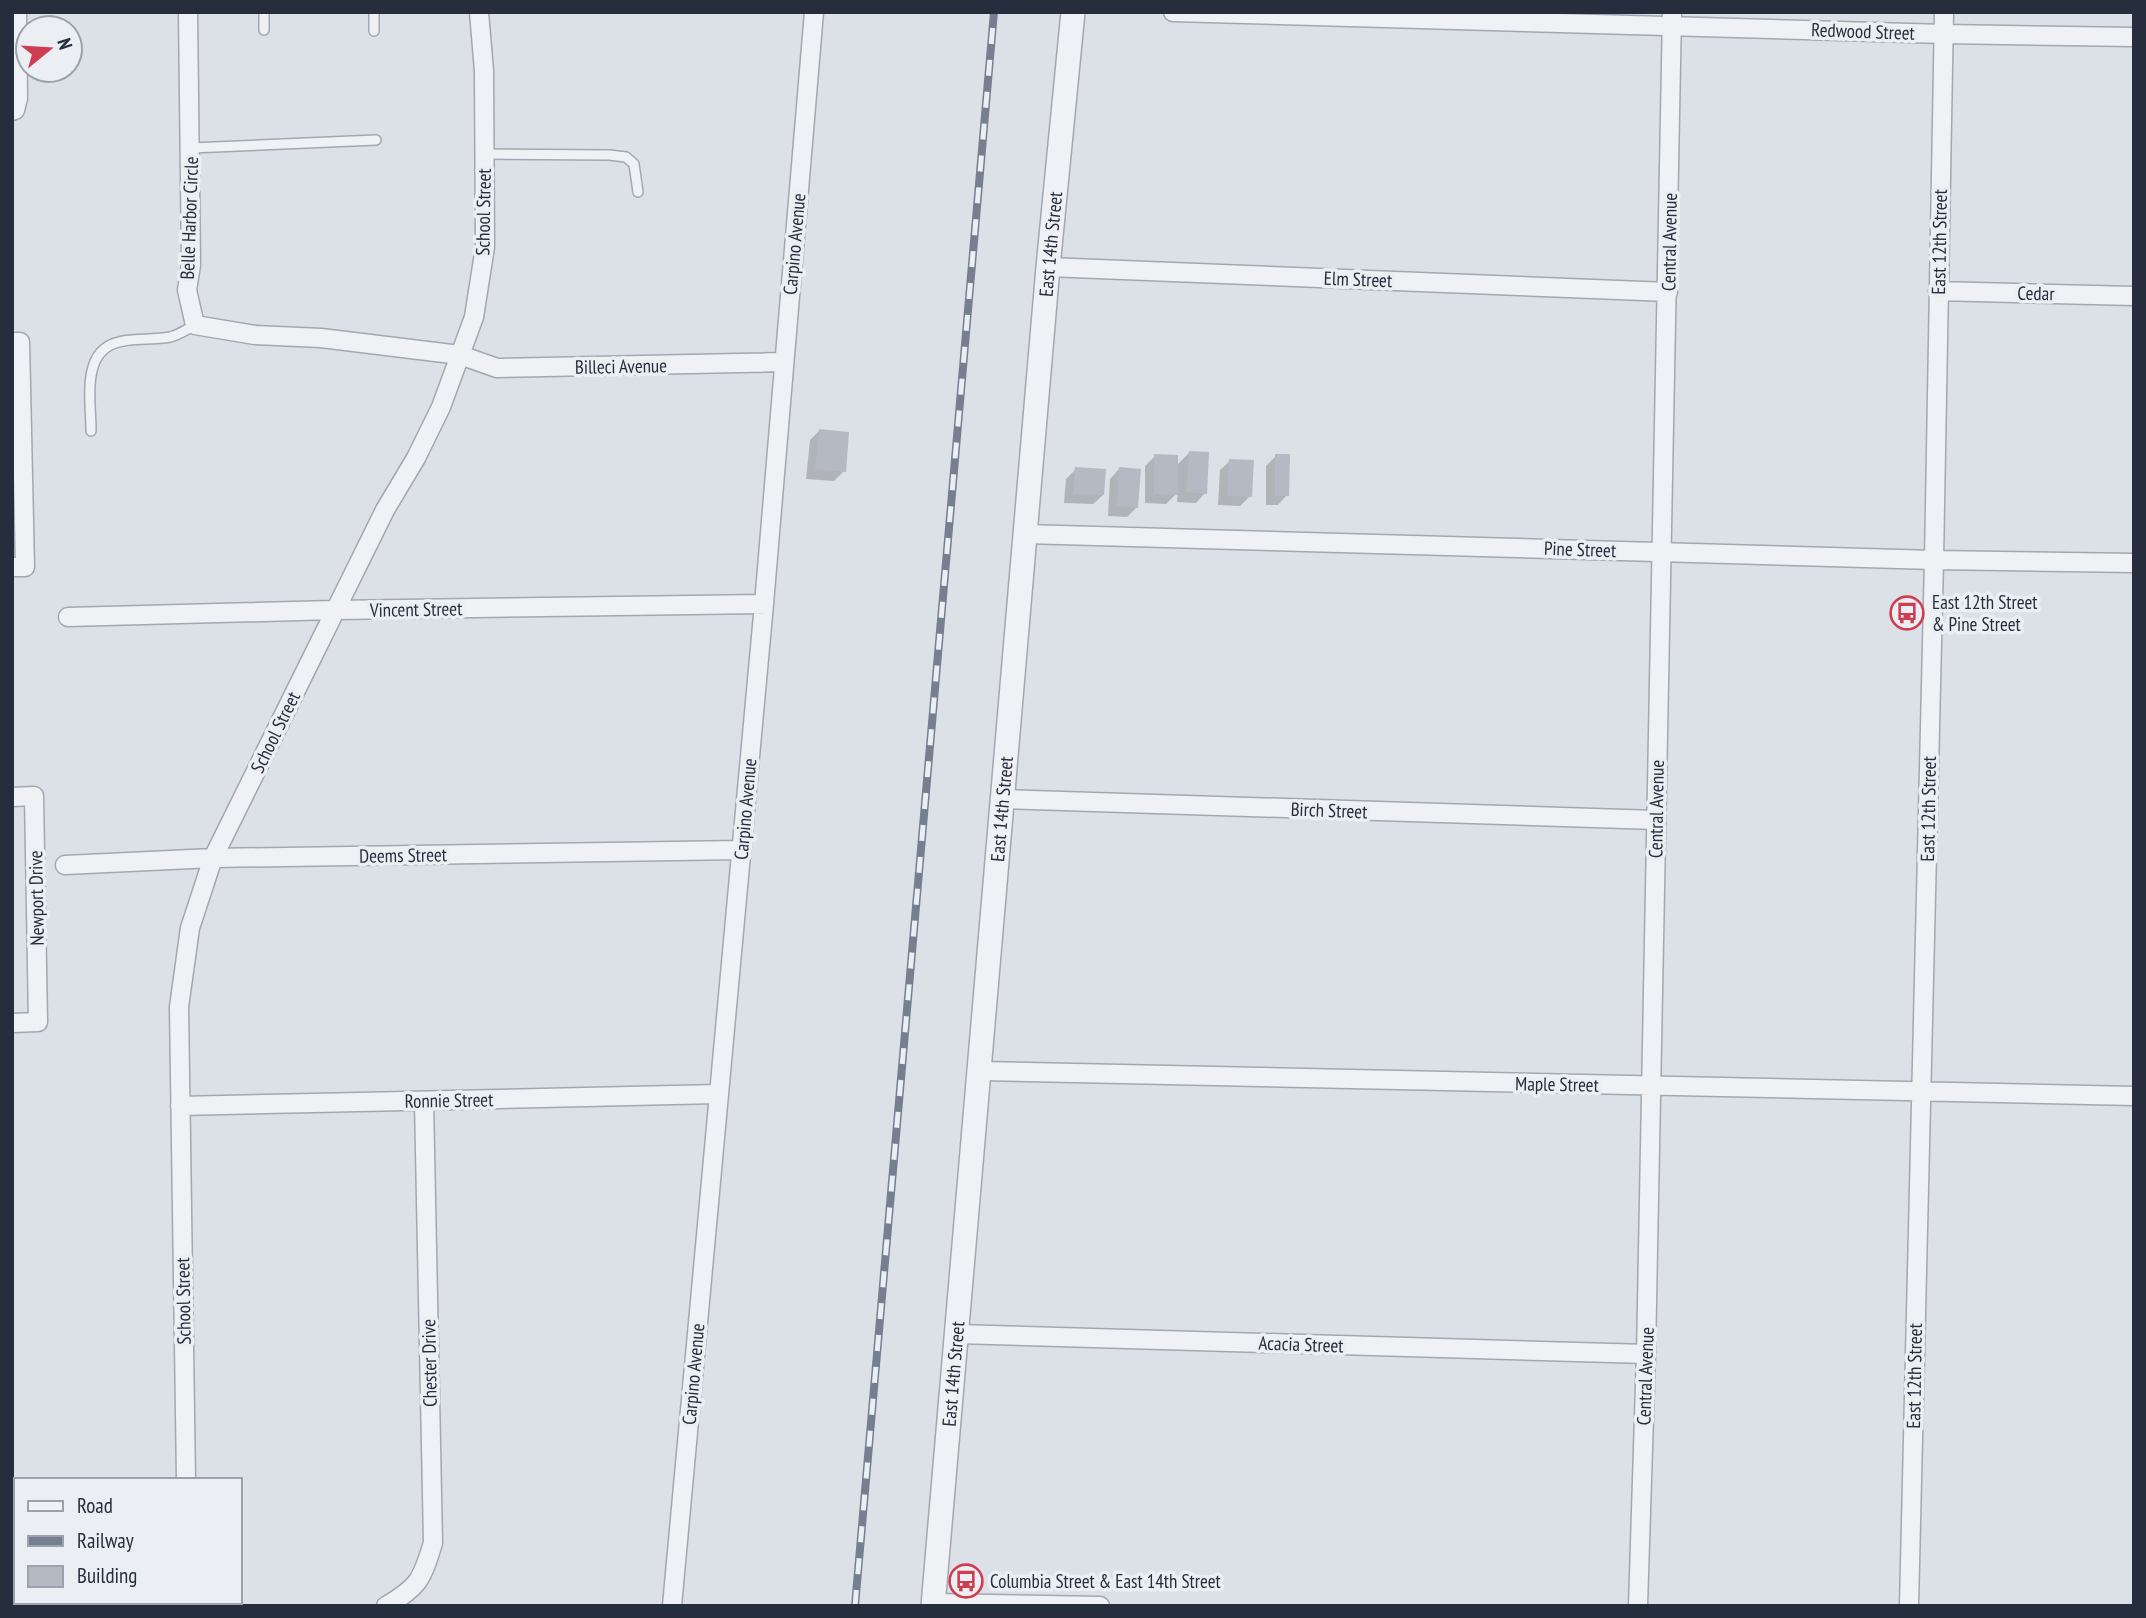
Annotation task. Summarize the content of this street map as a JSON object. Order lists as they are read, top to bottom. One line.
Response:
{"streets":{"street":["Redwood Street","School Street","Belle Harbor Circle","Central Avenue","East 12th Street","Carpino Avenue","East 14th Street","Elm Street","Cedar","Billeci Avenue","Pine Street","Vincent Street","Birch Street","Deems Street","Newport Drive","Maple Street","Ronnie Street","Acacia Street","Chester Drive"]},"crossings":[["Redwood Street","Central Avenue"],["Redwood Street","East 12th Street"],["School Street","Billeci Avenue"],["School Street","Vincent Street"],["School Street","Deems Street"],["School Street","Ronnie Street"],["Central Avenue","Elm Street"],["Central Avenue","Pine Street"],["Central Avenue","Birch Street"],["Central Avenue","Maple Street"],["Central Avenue","Acacia Street"],["East 12th Street","Cedar"],["East 12th Street","Pine Street"],["East 12th Street","Maple Street"],["Carpino Avenue","Billeci Avenue"],["Carpino Avenue","Vincent Street"],["Carpino Avenue","Deems Street"],["Carpino Avenue","Ronnie Street"],["East 14th Street","Elm Street"],["East 14th Street","Pine Street"],["East 14th Street","Birch Street"],["East 14th Street","Maple Street"],["East 14th Street","Acacia Street"],["Ronnie Street","Chester Drive"]],"places":{"bus stop":["East 12th Street & Pine Street","Columbia Street & East 14th Street"]},"legend":["Road","Railway","Building"],"north":"right"}
